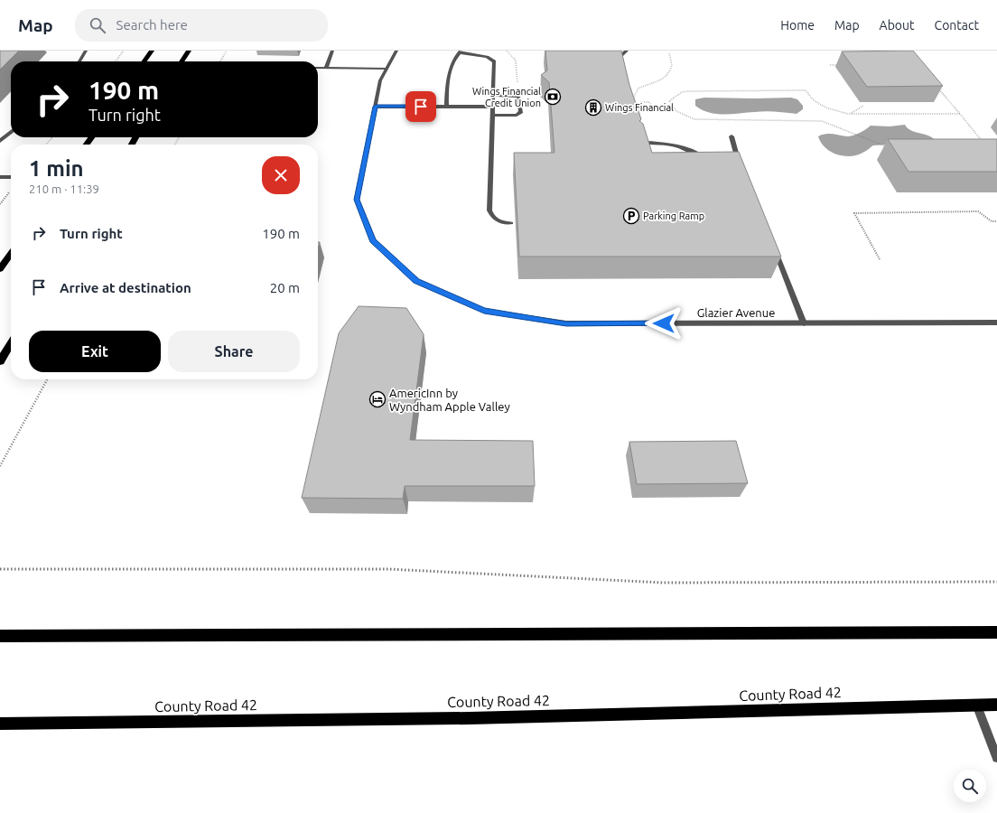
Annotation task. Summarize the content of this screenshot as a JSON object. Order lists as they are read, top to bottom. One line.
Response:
{"streets":{"highway":["County Road 42"],"street":["Glazier Avenue"]},"places":{"bank":["Wings Financial Credit Union"],"building":["Wings Financial"],"parking":["Parking Ramp"],"hotel":["AmericInn by Wyndham Apple Valley"]},"page":{"header":"Map","search":"Search here","nav":["Home","Map","About","Contact"],"turn":["190 m","Turn right"],"heading":["1 min","210 m · 11:39"],"list":[{"name":"Turn right","value":"190 m"},{"name":"Arrive at destination","value":"20 m"}],"buttons":["Exit","Share"]}}
